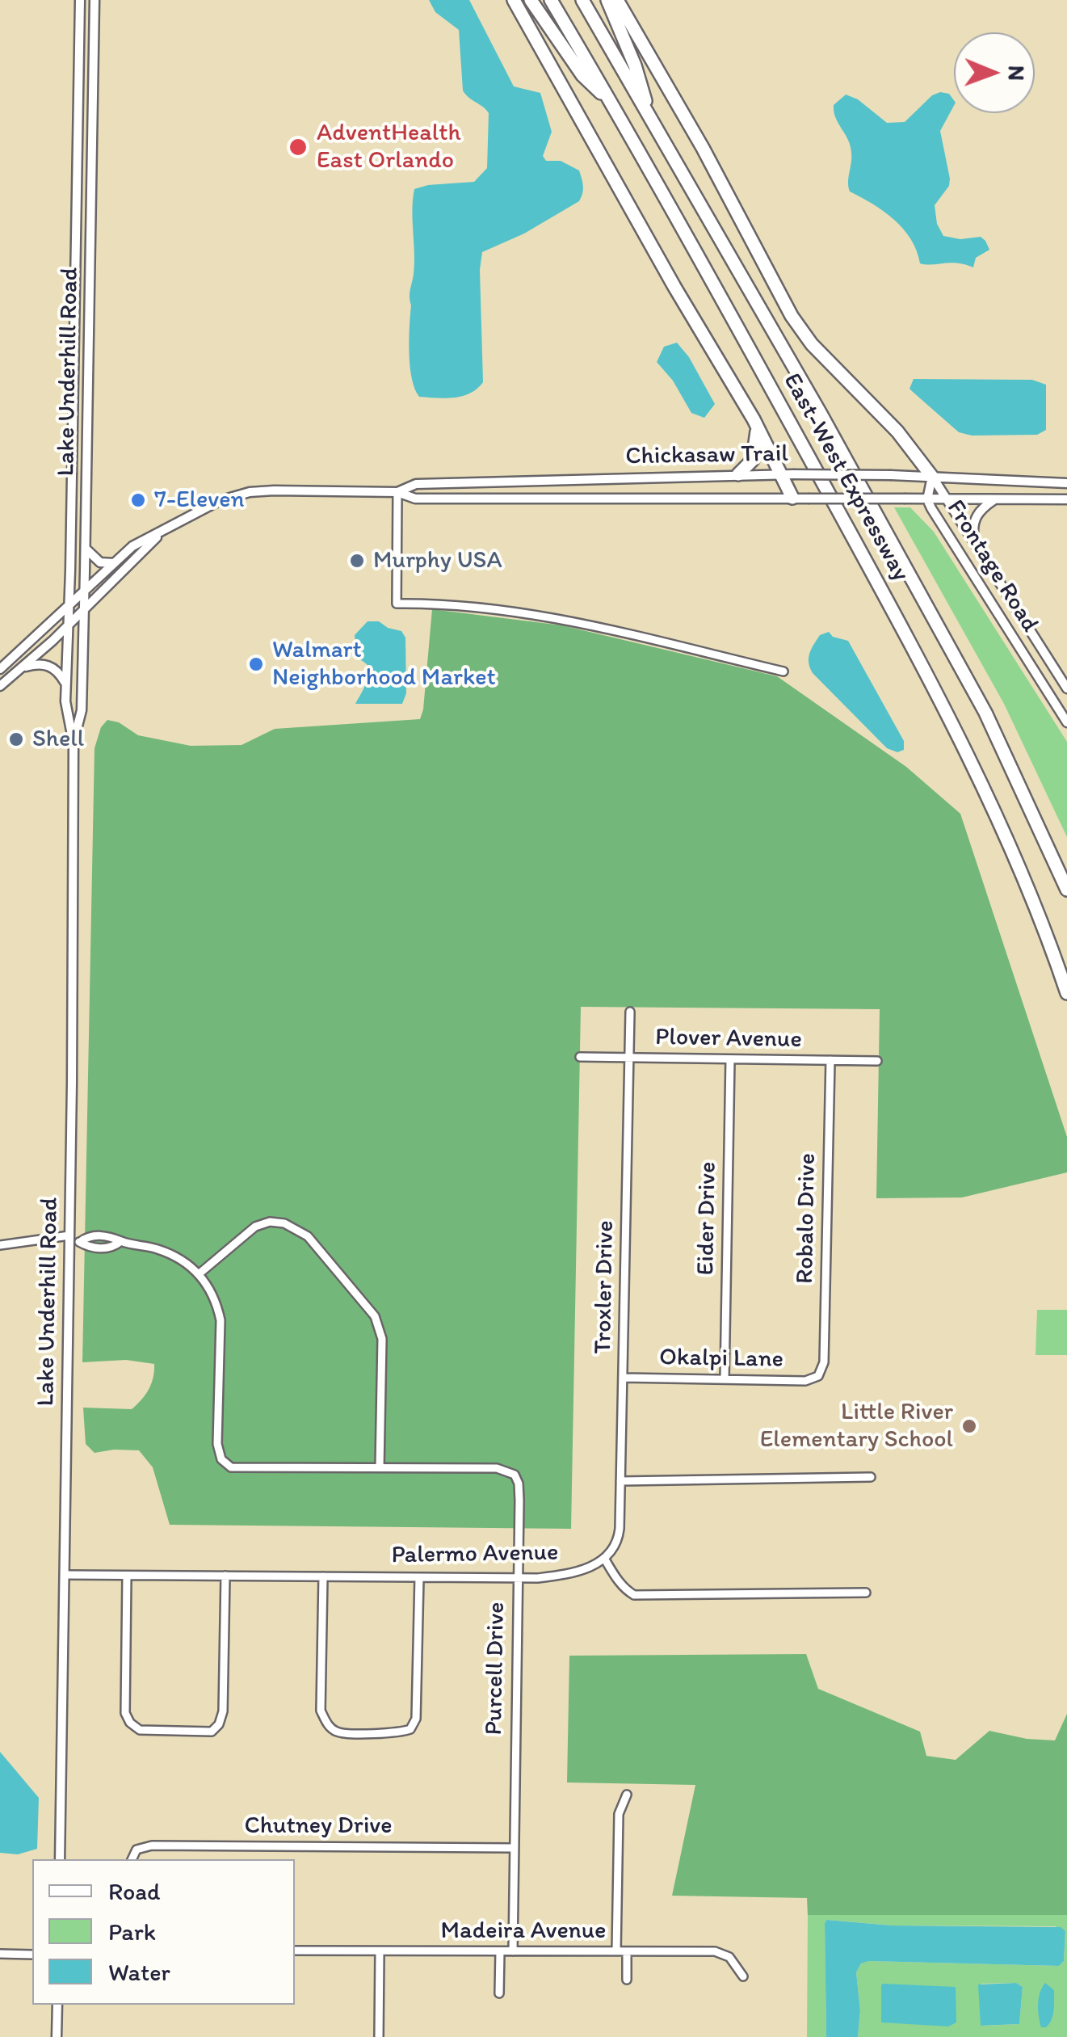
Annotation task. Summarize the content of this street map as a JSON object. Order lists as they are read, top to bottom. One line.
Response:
{"streets":{"highway":["East-West Expressway"],"street":["Lake Underhill Road","Chickasaw Trail","Frontage Road","Plover Avenue","Eider Drive","Robalo Drive","Troxler Drive","Okalpi Lane","Palermo Avenue","Purcell Drive","Chutney Drive","Madeira Avenue"]},"crossings":[["Lake Underhill Road","Chickasaw Trail"],["Lake Underhill Road","Palermo Avenue"],["Chickasaw Trail","Frontage Road"],["Plover Avenue","Eider Drive"],["Plover Avenue","Robalo Drive"],["Plover Avenue","Troxler Drive"],["Eider Drive","Okalpi Lane"],["Robalo Drive","Okalpi Lane"],["Troxler Drive","Okalpi Lane"],["Troxler Drive","Palermo Avenue"],["Palermo Avenue","Purcell Drive"],["Purcell Drive","Chutney Drive"],["Purcell Drive","Madeira Avenue"]],"places":["AdventHealth East Orlando","7-Eleven","Murphy USA","Walmart Neighborhood Market","Shell","Little River Elementary School"],"legend":["Road","Park","Water"],"north":"right"}
